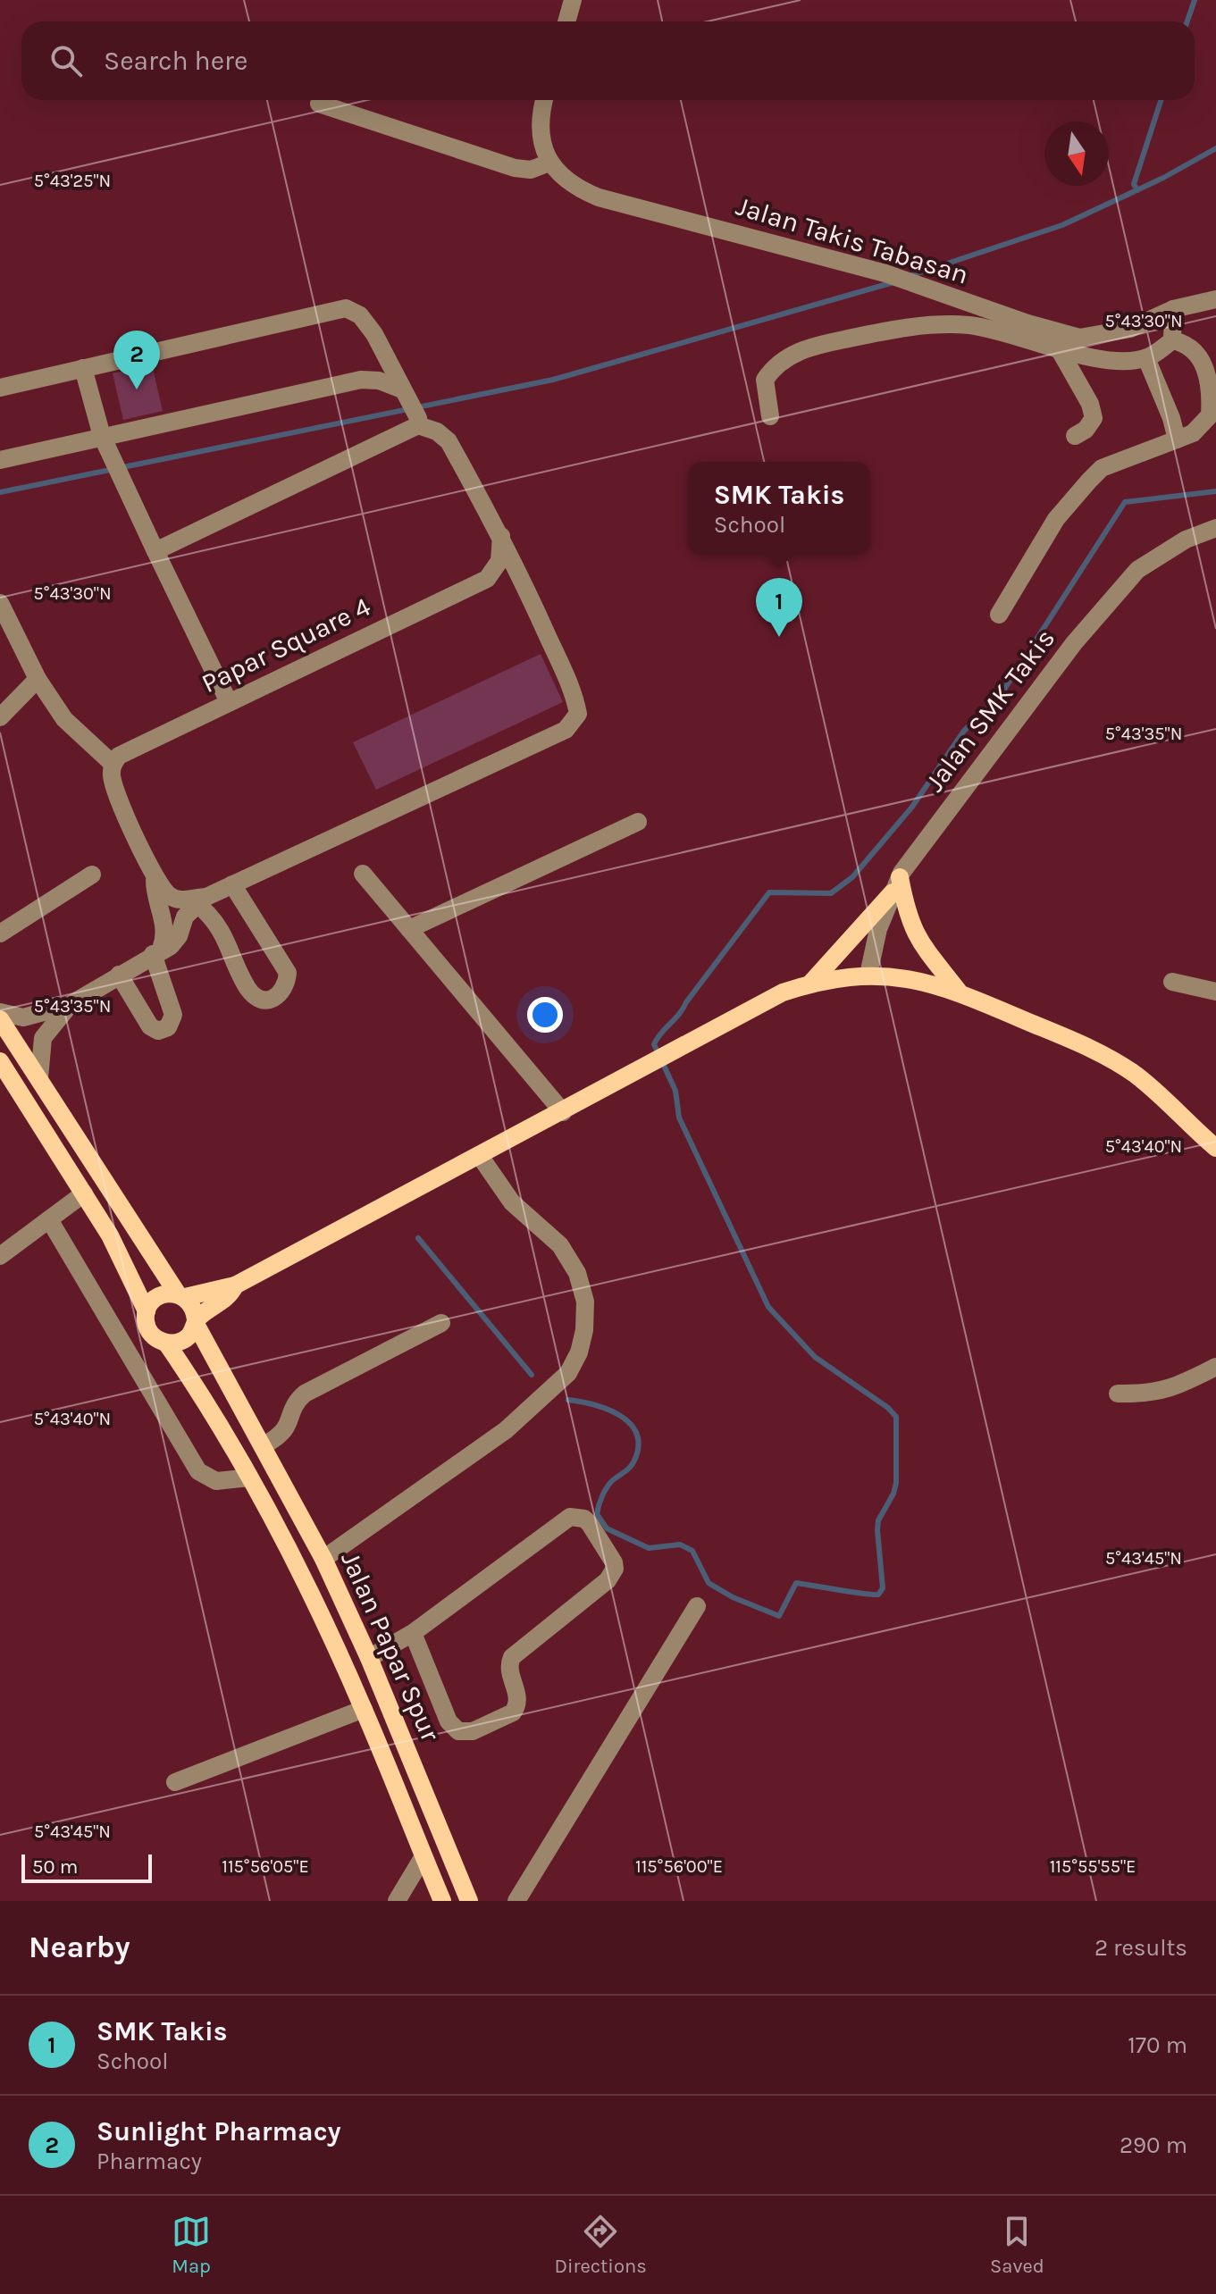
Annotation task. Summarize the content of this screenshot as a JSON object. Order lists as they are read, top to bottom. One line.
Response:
{"streets":{"main road":["Jalan Papar Spur"],"street":["Jalan Takis Tabasan","Papar Square 4","Jalan SMK Takis"]},"scale_bar":"50 m","north":"bottom","page":{"search":"Search here","pins":["2","1"],"popup":["SMK Takis","School"],"scale":"50 m","heading":["Nearby","2 results"],"list":[{"mark":"1","name":"SMK Takis","note":"School","value":"170 m"},{"mark":"2","name":"Sunlight Pharmacy","note":"Pharmacy","value":"290 m"}],"nav":["Map","Directions","Saved"]},"coordinates":["5°43'25\"N","5°43'30\"N","5°43'35\"N","5°43'40\"N","5°43'45\"N","115°56'05\"E","115°56'00\"E","115°55'55\"E"]}
